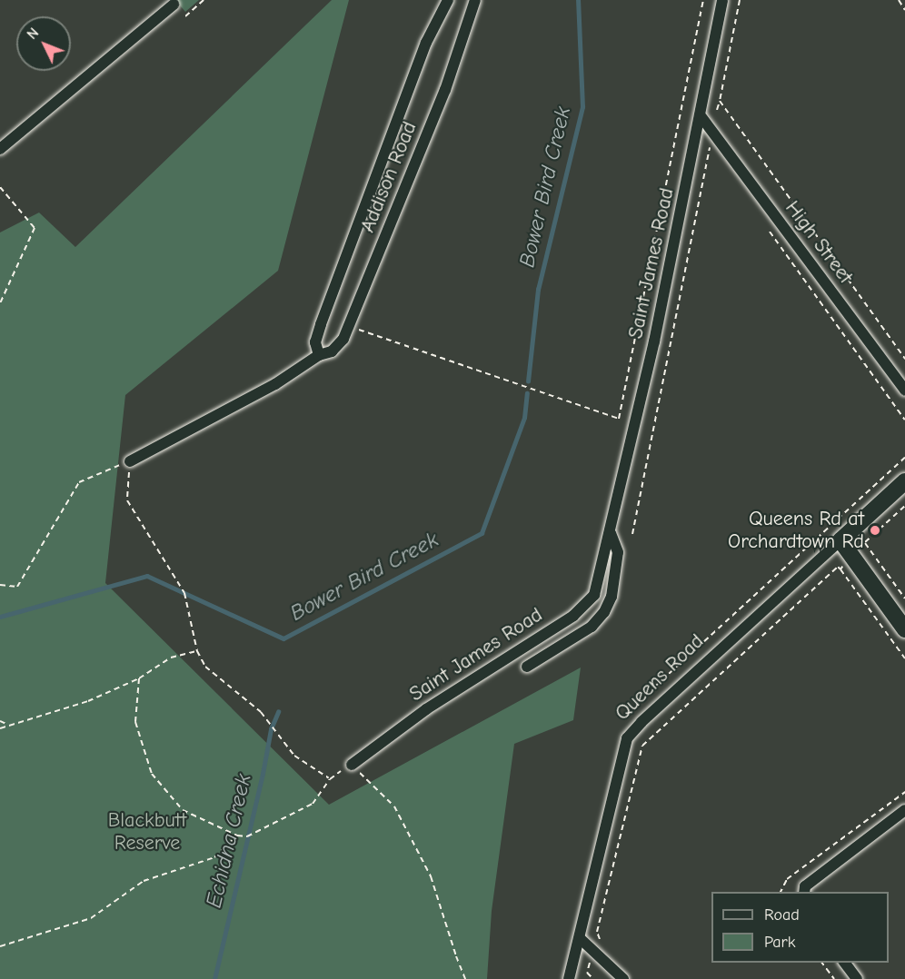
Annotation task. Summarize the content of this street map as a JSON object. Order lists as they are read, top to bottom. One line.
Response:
{"streets":{"street":["Addison Road","High Street","Saint James Road","Queens Road"]},"crossings":[["High Street","Saint James Road"]],"water":["Bower Bird Creek","Echidna Creek"],"parks":["Blackbutt Reserve"],"places":["Queens Rd at Orchardtown Rd"],"legend":["Road","Park"],"north":"top left"}
